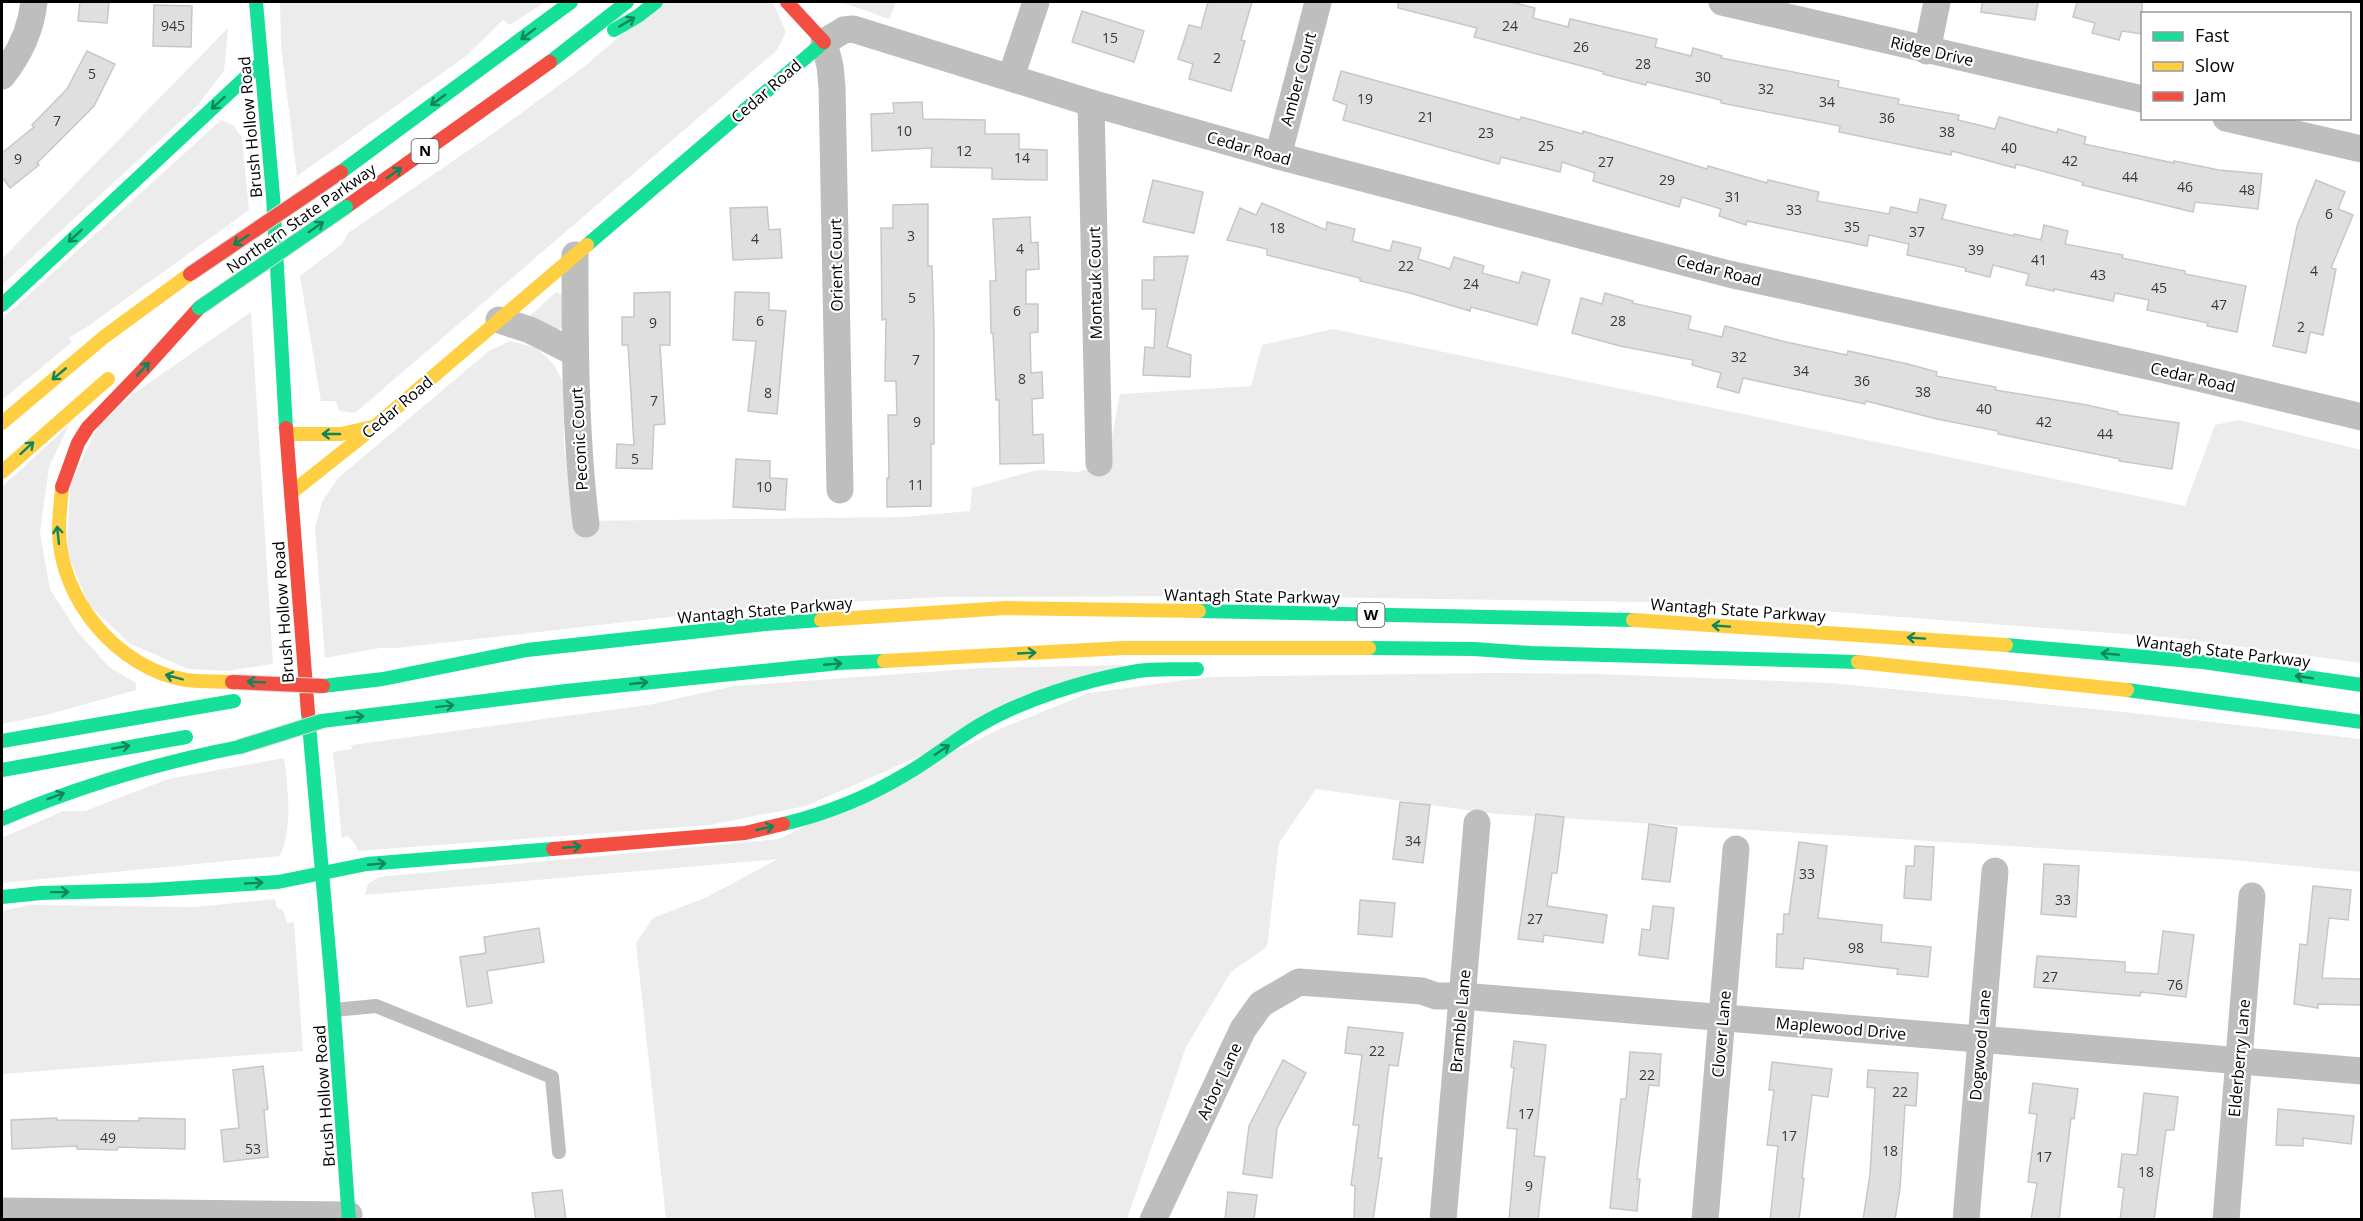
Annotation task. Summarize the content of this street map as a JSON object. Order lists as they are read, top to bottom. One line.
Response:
{"streets":{"main road":["Cedar Road","Brush Hollow Road","N","Northern State Parkway","Wantagh State Parkway","W"],"street":["Ridge Drive","Amber Court","Orient Court","Montauk Court","Peconic Court","Bramble Lane","Maplewood Drive","Clover Lane","Dogwood Lane","Elderberry Lane","Arbor Lane"]},"crossings":[["Amber Court","Cedar Road"],["Cedar Road","Brush Hollow Road"],["Cedar Road","Orient Court"],["Cedar Road","Montauk Court"],["Cedar Road","Peconic Court"],["Bramble Lane","Maplewood Drive"],["Maplewood Drive","Clover Lane"],["Maplewood Drive","Dogwood Lane"],["Maplewood Drive","Elderberry Lane"],["Maplewood Drive","Arbor Lane"]],"house_numbers":["945","24","15","26","2","28","5","30","32","19","34","21","36","7","10","38","23","25","40","12","14","9","42","27","44","29","46","48","31","33","6","35","18","37","3","4","4","39","41","22","4","43","24","45","5","47","6","6","28","9","2","32","7","34","8","36","38","8","7","40","9","42","44","5","11","10","34","33","33","27","98","27","76","22","22","22","17","17","49","53","18","17","18","9"],"legend":["Fast","Slow","Jam"]}
